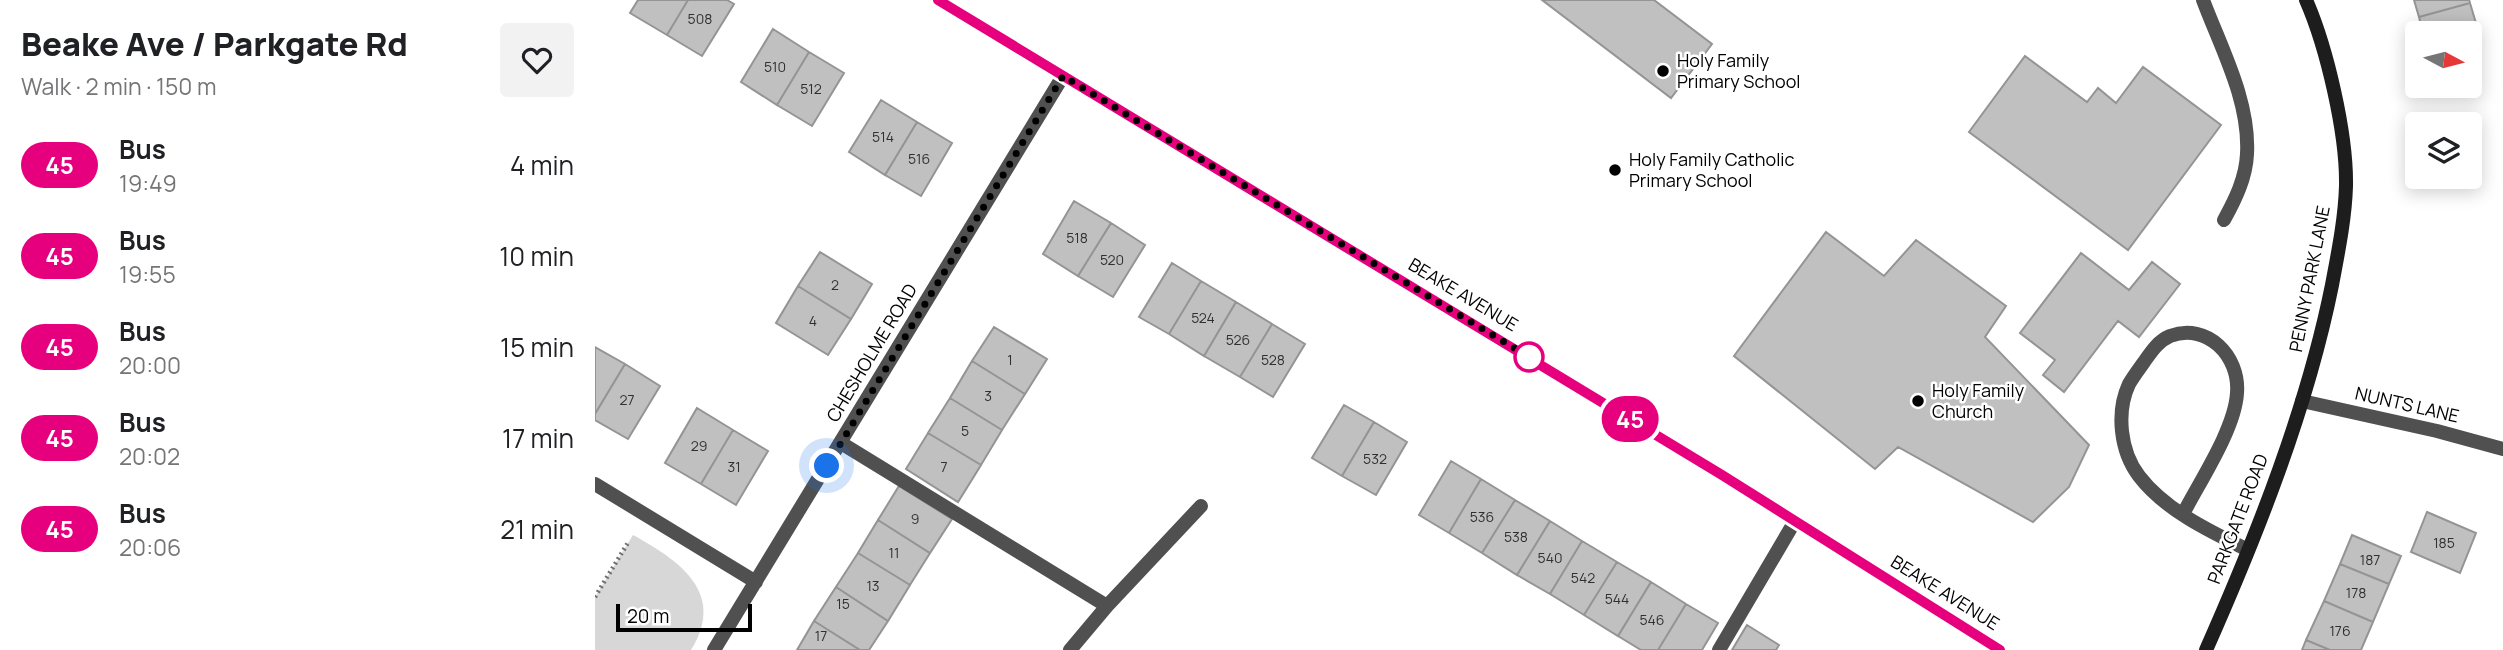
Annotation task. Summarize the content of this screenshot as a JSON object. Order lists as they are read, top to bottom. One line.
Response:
{"streets":{"street":["PENNY PARK LANE","BEAKE AVENUE","CHESHOLME ROAD","NUNTS LANE","PARKGATE ROAD"]},"crossings":[["PENNY PARK LANE","NUNTS LANE"],["PENNY PARK LANE","PARKGATE ROAD"],["BEAKE AVENUE","CHESHOLME ROAD"],["NUNTS LANE","PARKGATE ROAD"]],"places":["Holy Family Primary School","Holy Family Catholic Primary School","Holy Family Church"],"lines":["bus line 45"],"house_numbers":["508","510","512","514","516","518","520","2","524","4","526","1","528","3","27","5","29","532","31","7","536","9","538","185","11","540","187","542","13","178","544","15","546","176","17"],"scale_bar":"20 m","north":"right","page":{"heading":["Beake Ave / Parkgate Rd","Walk · 2 min · 150 m"],"on_map":"45","list":[{"mark":"45","name":"Bus","note":"19:49","value":"4 min"},{"mark":"45","name":"Bus","note":"19:55","value":"10 min"},{"mark":"45","name":"Bus","note":"20:00","value":"15 min"},{"mark":"45","name":"Bus","note":"20:02","value":"17 min"},{"mark":"45","name":"Bus","note":"20:06","value":"21 min"}],"scale":"20 m"}}
